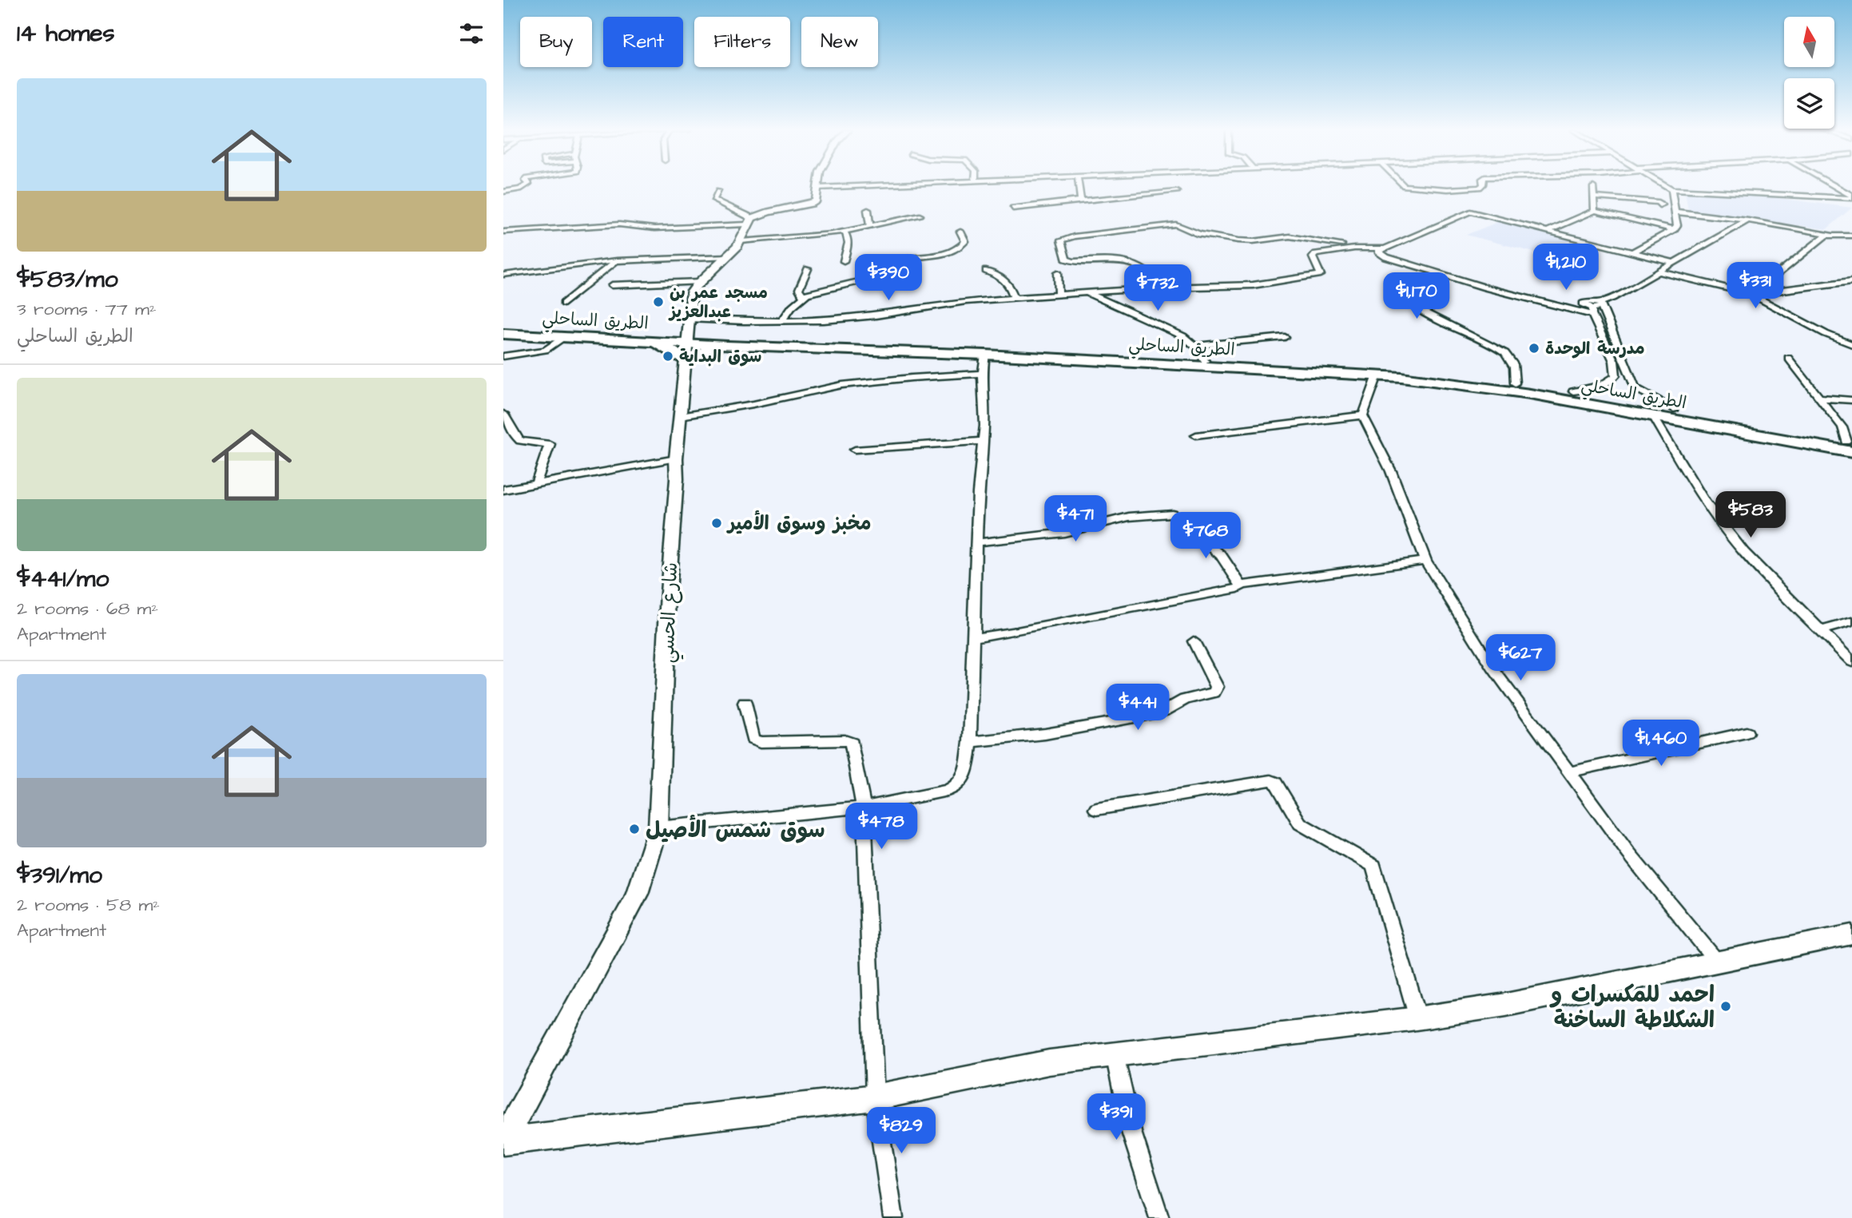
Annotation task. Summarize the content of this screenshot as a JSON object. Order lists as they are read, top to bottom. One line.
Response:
{"streets":{"highway":["الطريق الساحلي"],"street":["شارع الحسي"]},"crossings":[["الطريق الساحلي","شارع الحسي"]],"places":["مسجد عمر بن عبدالعزيز","مدرسة الوحدة","سوق البداية","مخبز وسوق الأمير","سوق شمس الأصيل","احمد للمكسرات و الشكلاطة الساخنة"],"north":"top","page":{"heading":"14 homes","chip":["Buy","Rent","Filters","New"],"list":[{"name":"$583/mo","note":"3 rooms · 77 m² · الطريق الساحلي"},{"name":"$441/mo","note":"2 rooms · 68 m² · Apartment"},{"name":"$391/mo","note":"2 rooms · 58 m² · Apartment"}],"price":["$1,210","$390","$331","$732","$1,170","$583","$471","$768","$627","$441","$1,460","$478","$391","$829"]}}
